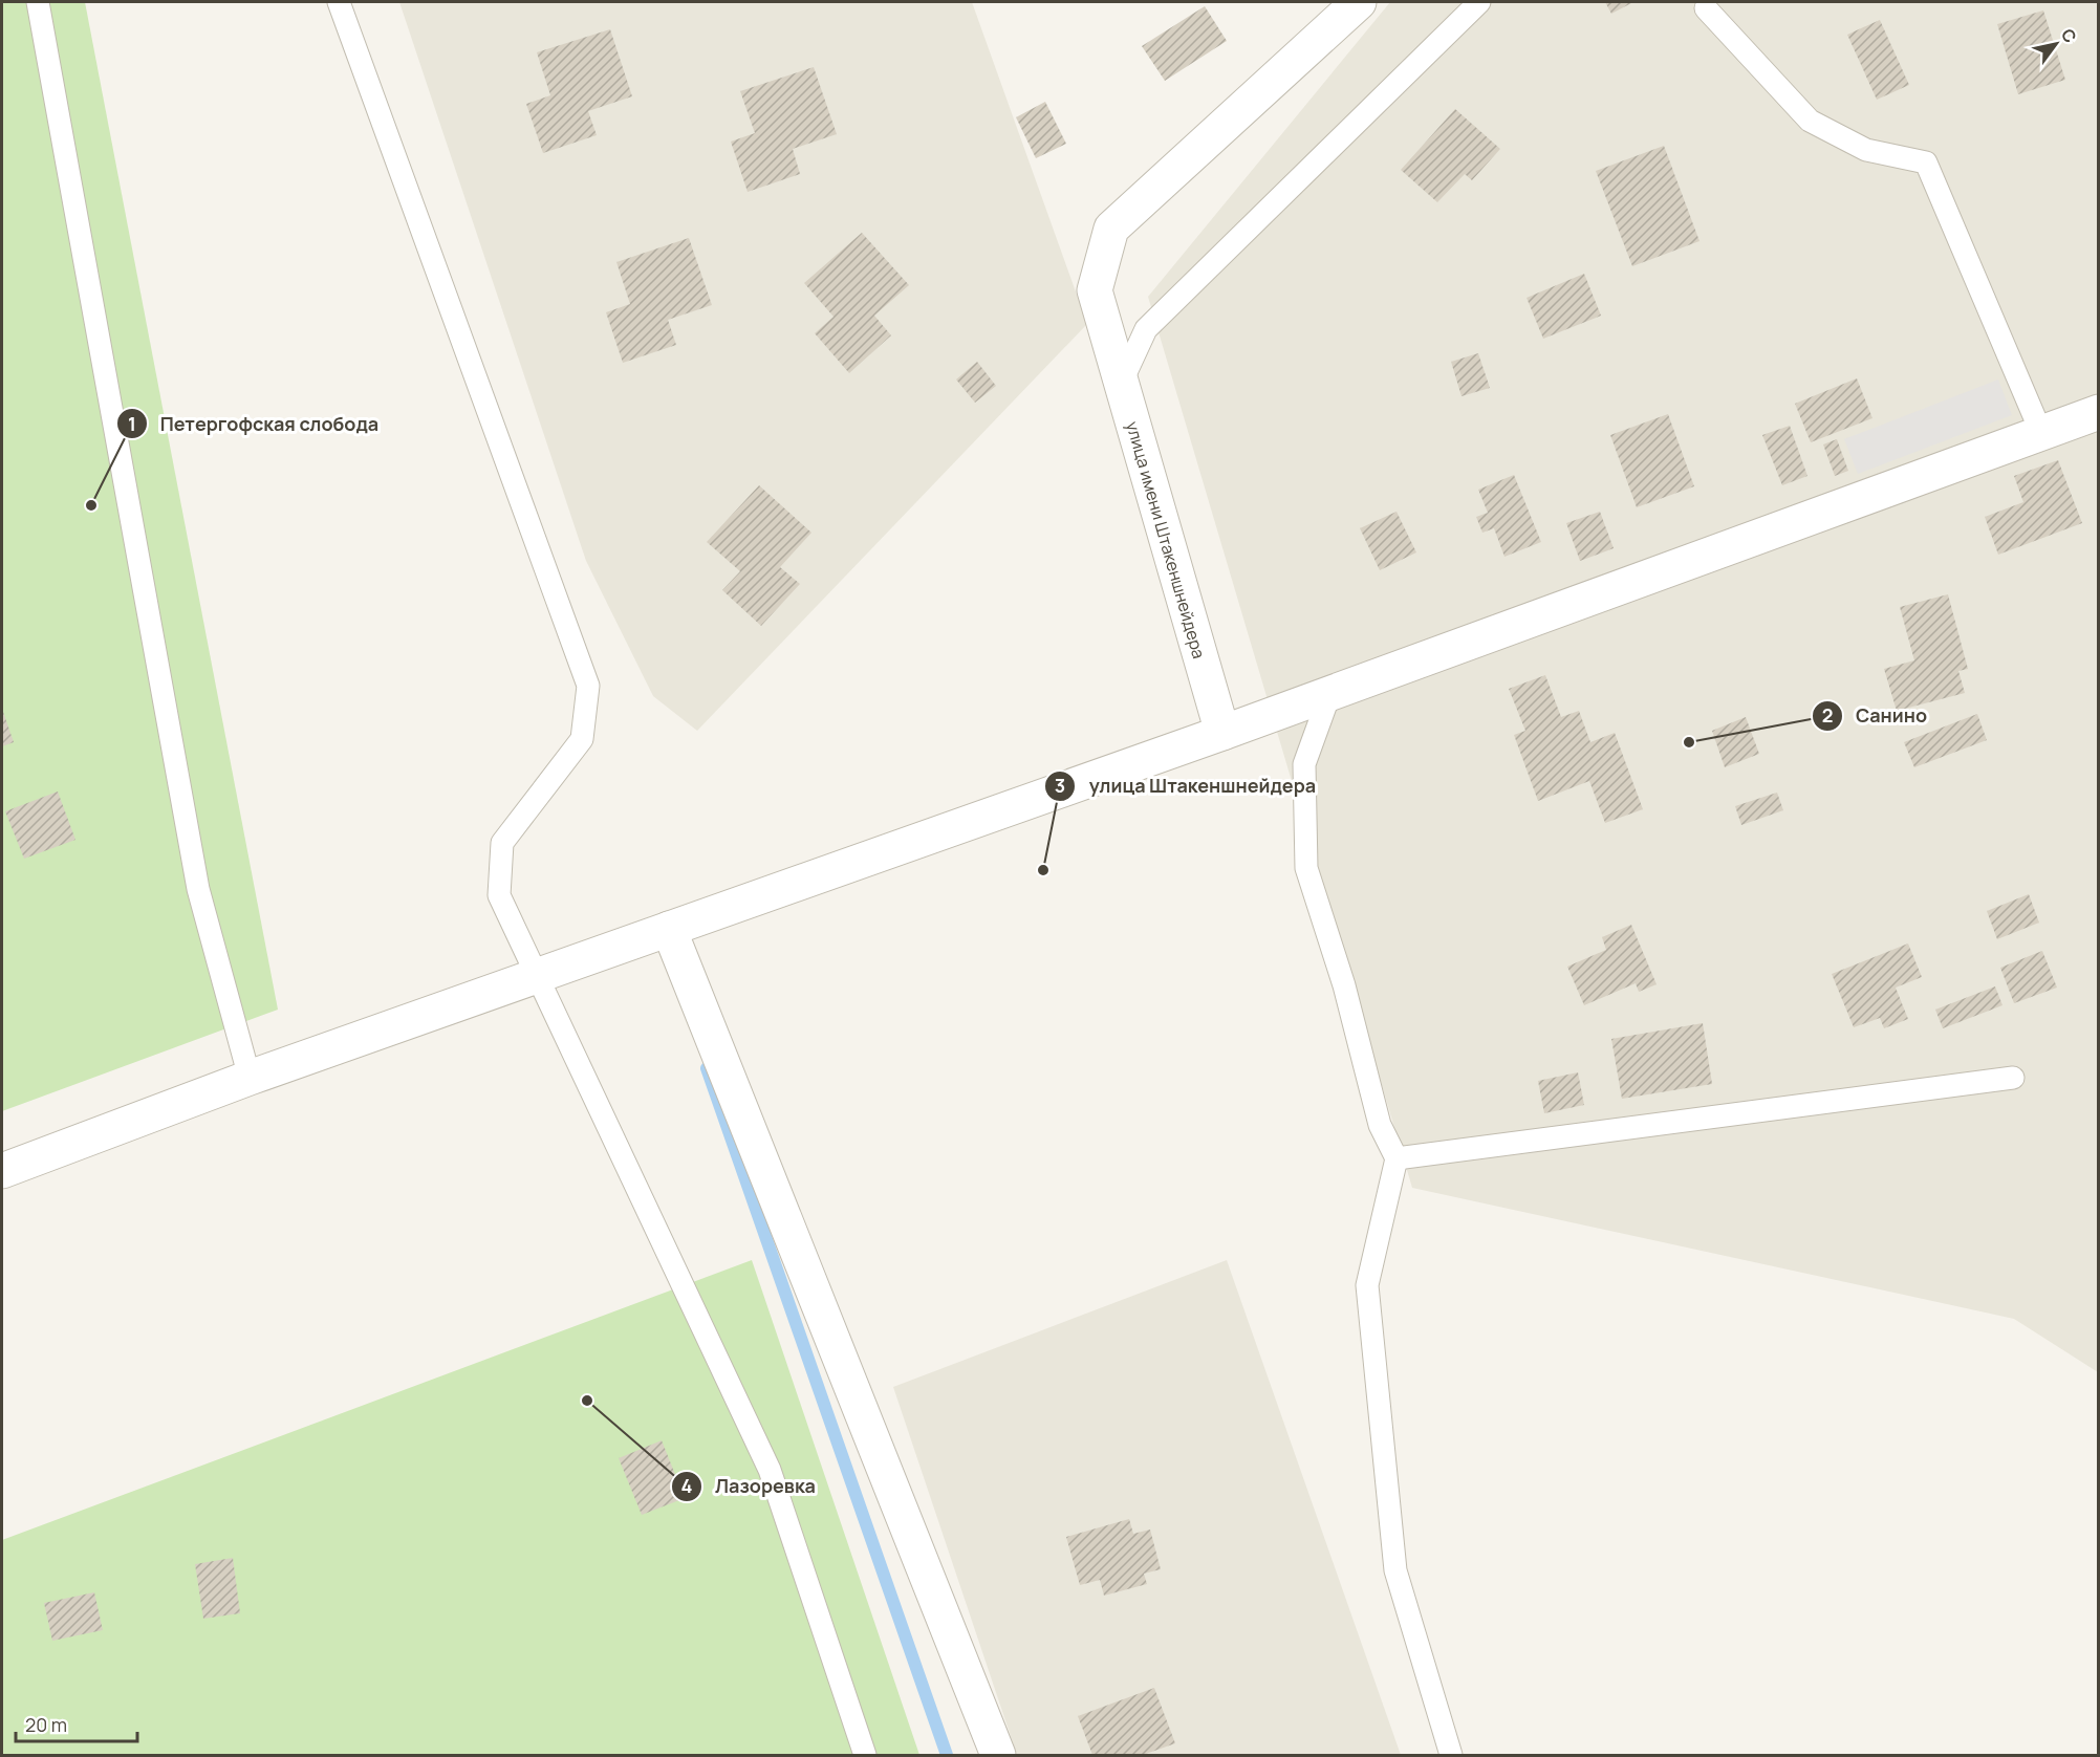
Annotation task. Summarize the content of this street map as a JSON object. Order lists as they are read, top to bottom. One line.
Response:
{"streets":{"street":["улица имени Штакеншнейдера"]},"places":["Петергофская слобода","Санино","улица Штакеншнейдера","Лазоревка"],"scale_bar":"20 m","north":"top right"}
